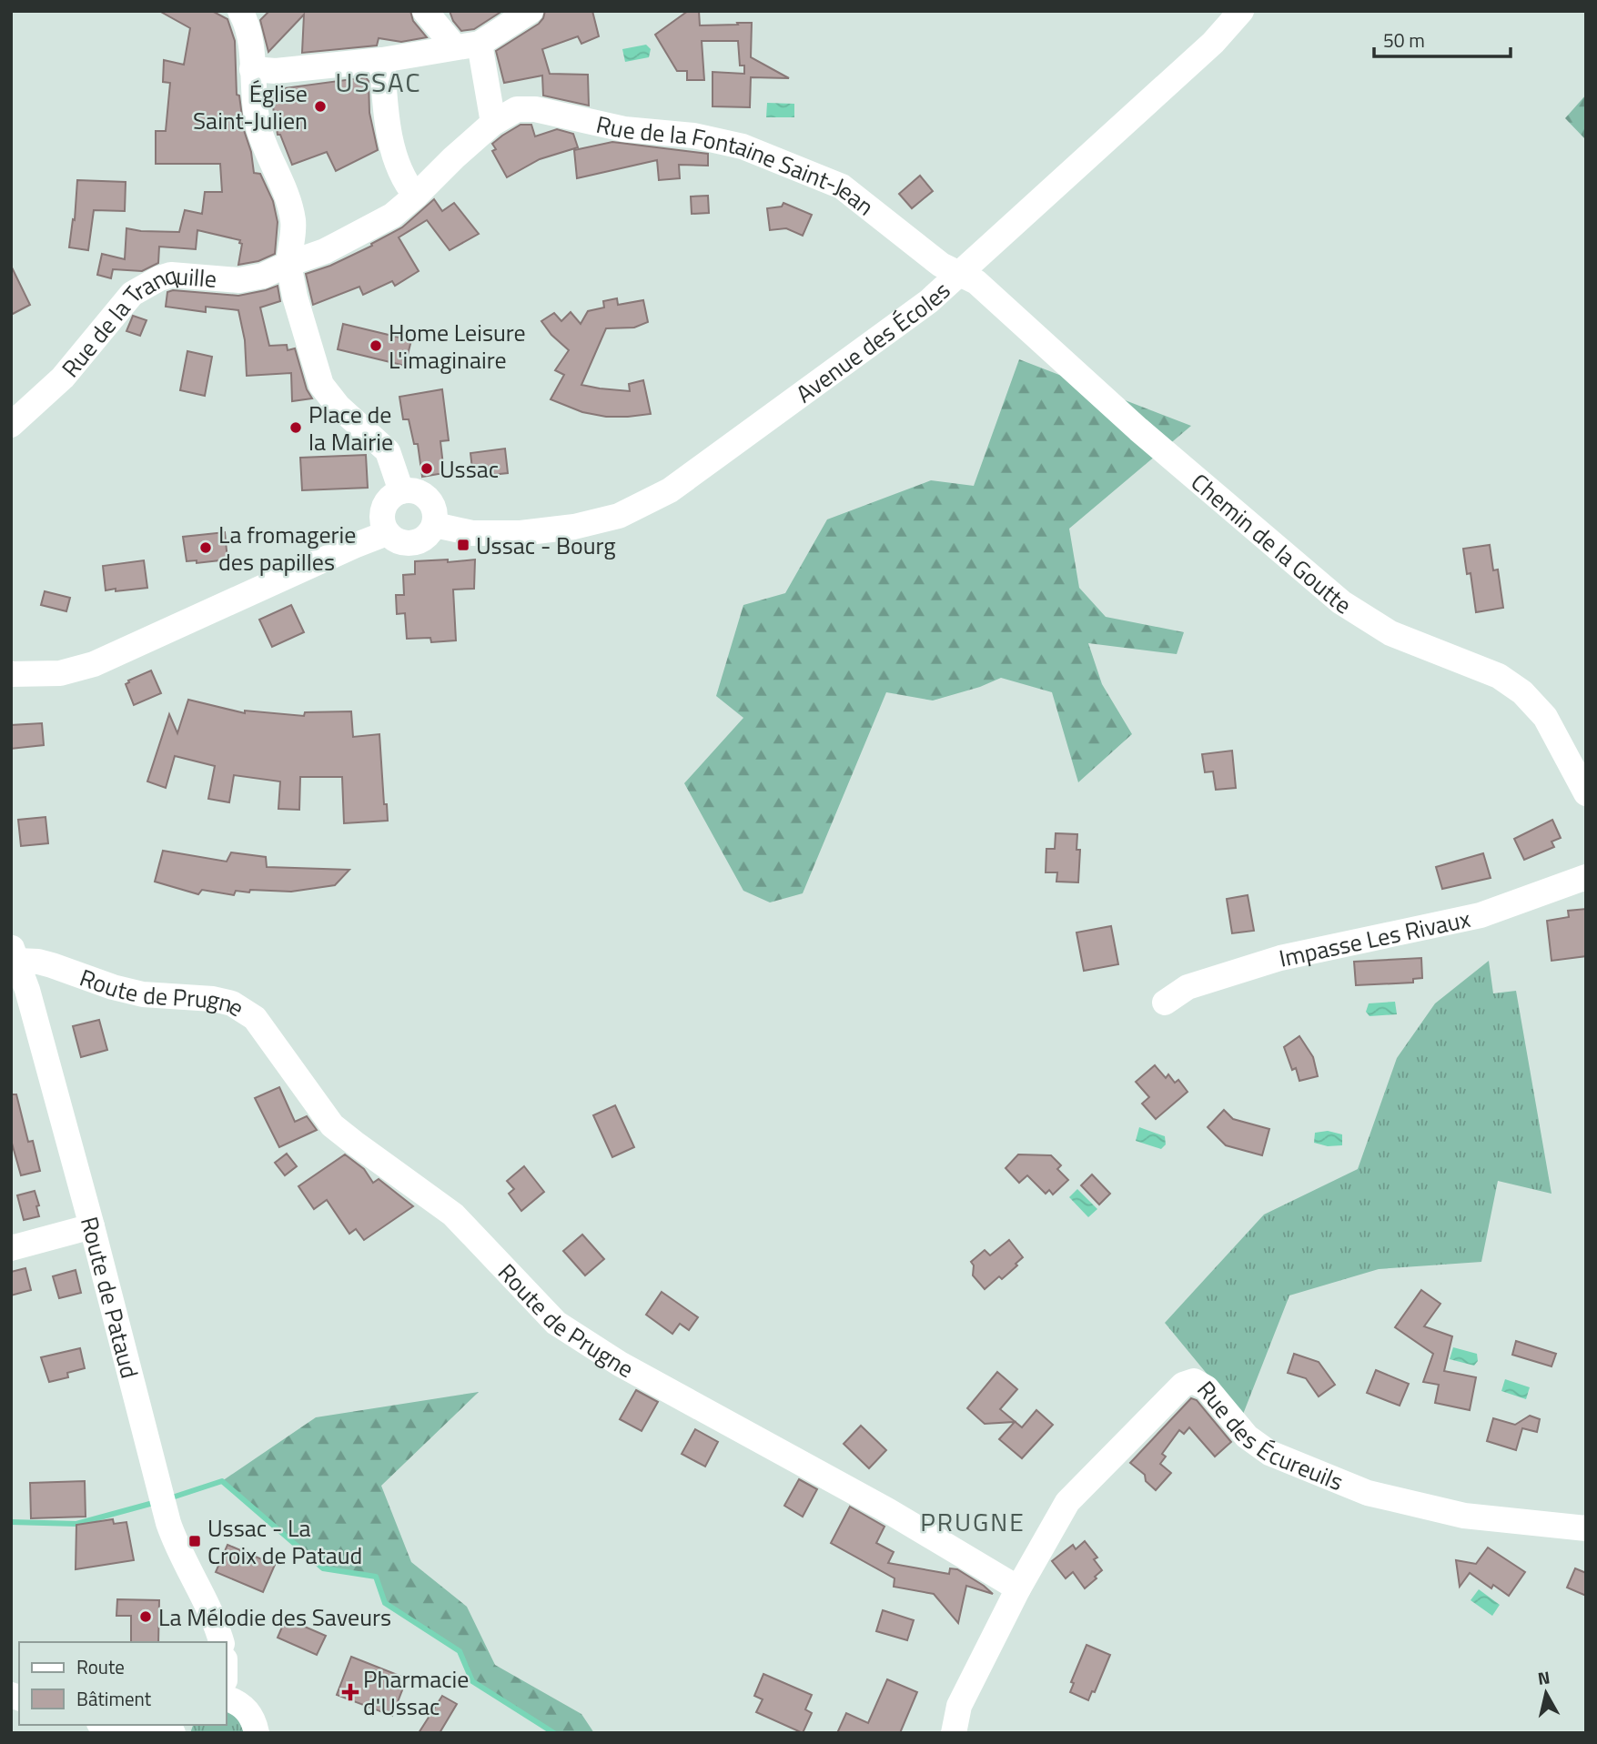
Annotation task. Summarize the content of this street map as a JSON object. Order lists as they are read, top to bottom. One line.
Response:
{"streets":{"street":["Rue de la Fontaine Saint-Jean","Rue de la Tranquille","Avenue des Écoles","Chemin de la Goutte","Impasse Les Rivaux","Route de Prugne","Route de Pataud","Rue des Écureuils"]},"crossings":[["Rue de la Fontaine Saint-Jean","Rue de la Tranquille"],["Rue de la Fontaine Saint-Jean","Avenue des Écoles"],["Rue de la Fontaine Saint-Jean","Chemin de la Goutte"],["Avenue des Écoles","Chemin de la Goutte"],["Route de Prugne","Route de Pataud"],["Route de Prugne","Rue des Écureuils"]],"districts":["USSAC","PRUGNE"],"places":{"other":["Église Saint-Julien","Home Leisure L'imaginaire","Place de la Mairie","Ussac","La fromagerie des papilles","La Mélodie des Saveurs"],"transit":["Ussac - Bourg","Ussac - La Croix de Pataud"],"health":["Pharmacie d'Ussac"]},"legend":["Route","Bâtiment"],"scale_bar":"50 m","north":"top"}
